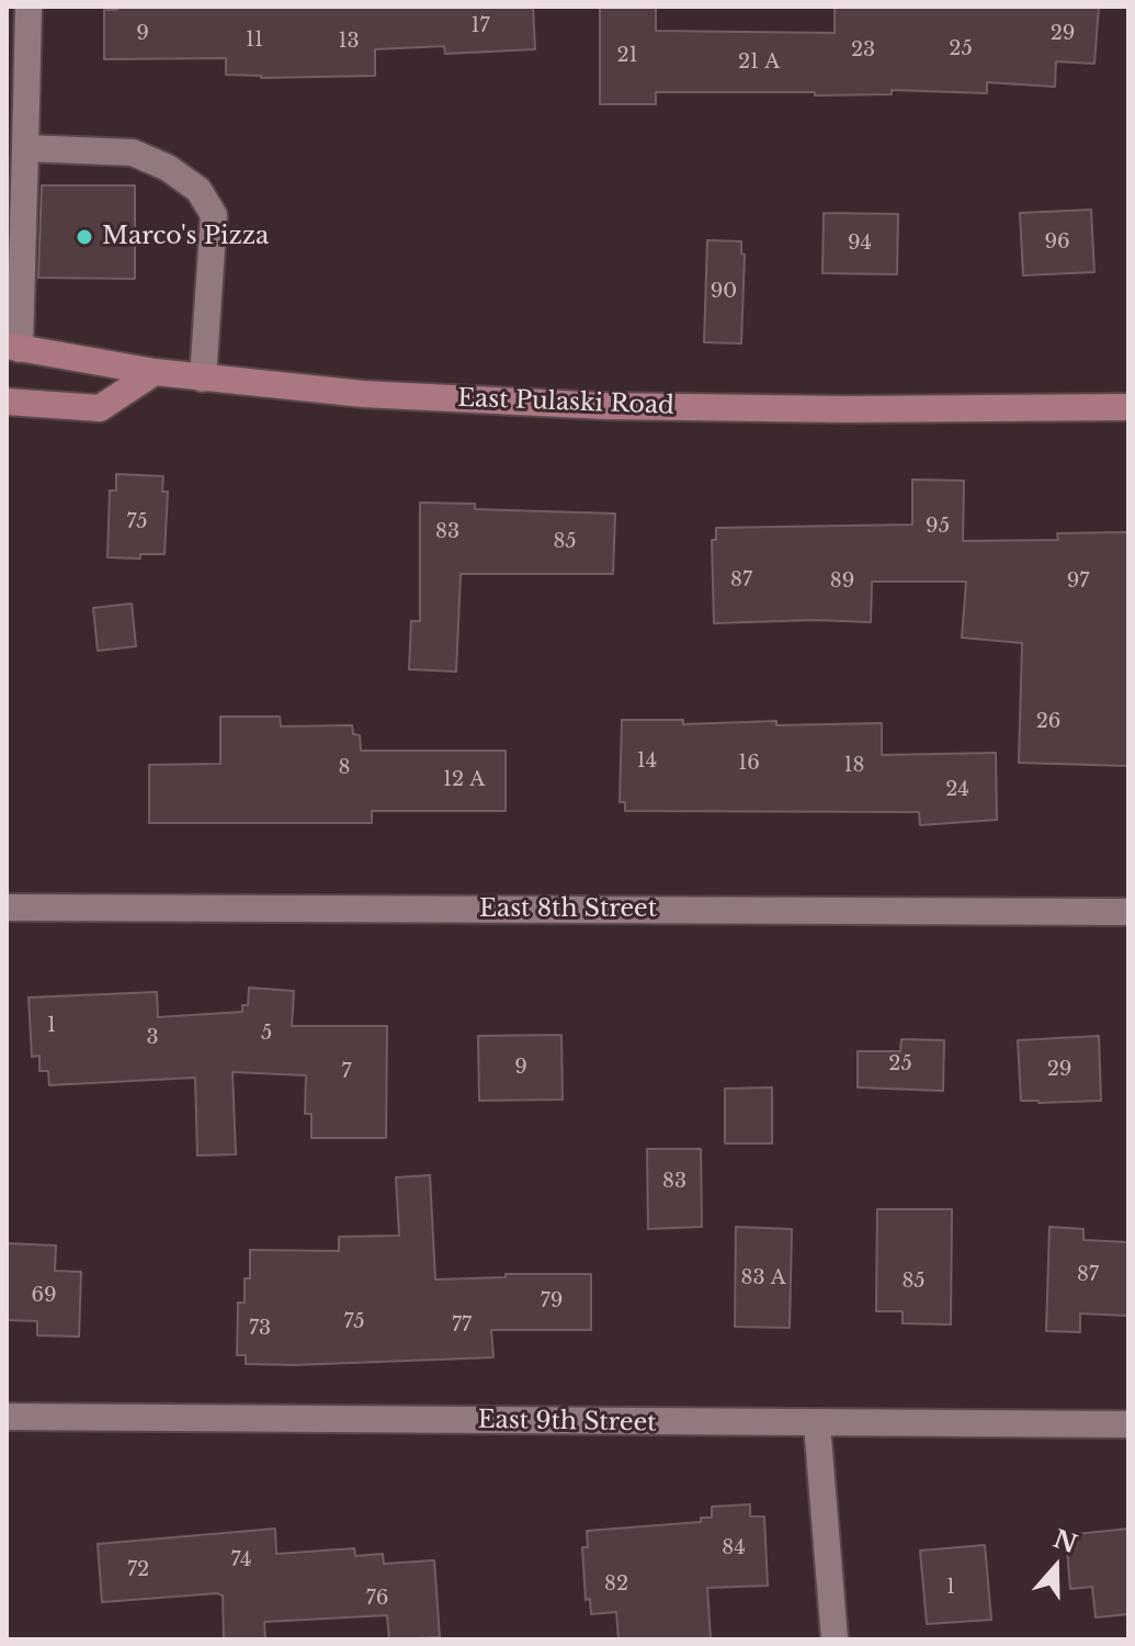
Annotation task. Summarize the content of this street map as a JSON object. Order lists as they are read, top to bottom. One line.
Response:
{"streets":{"main road":["East Pulaski Road"],"street":["East 8th Street","East 9th Street"]},"places":["Marco's Pizza"],"house_numbers":["17","9","29","11","13","25","23","21","21 A","96","94","90","75","95","83","85","87","89","97","26","14","16","18","8","12 A","24","1","5","3","25","9","29","7","83","87","83 A","85","69","79","75","77","73","84","74","72","82","1","76"],"north":"top"}
